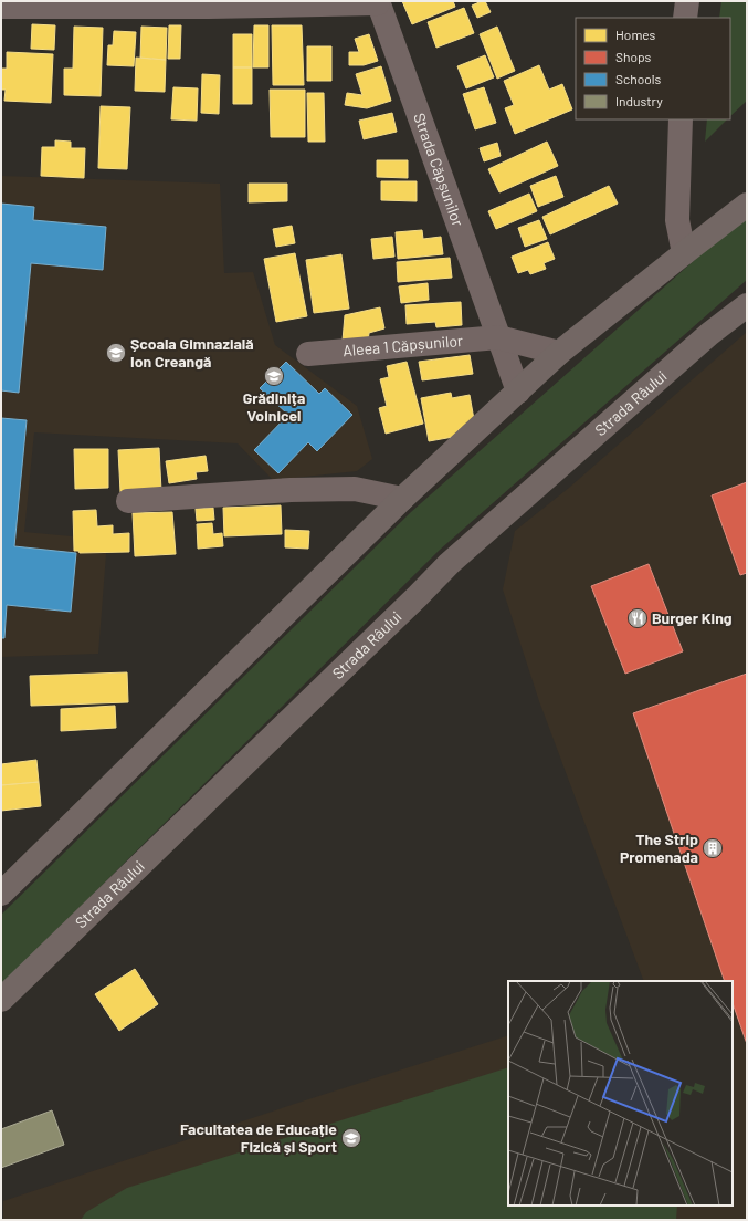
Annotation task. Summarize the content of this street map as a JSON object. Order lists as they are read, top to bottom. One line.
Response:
{"streets":{"main road":["Strada Râului"],"street":["Strada Căpșunilor","Aleea 1 Căpșunilor"]},"crossings":[["Strada Căpșunilor","Aleea 1 Căpșunilor"]],"places":{"school or university":["Școala Gimnazială Ion Creangă","Grădinița Voinicel","Facultatea de Educație Fizică și Sport"],"restaurant":["Burger King"],"building":["The Strip Promenada"]},"legend":["Homes","Shops","Schools","Industry"]}
